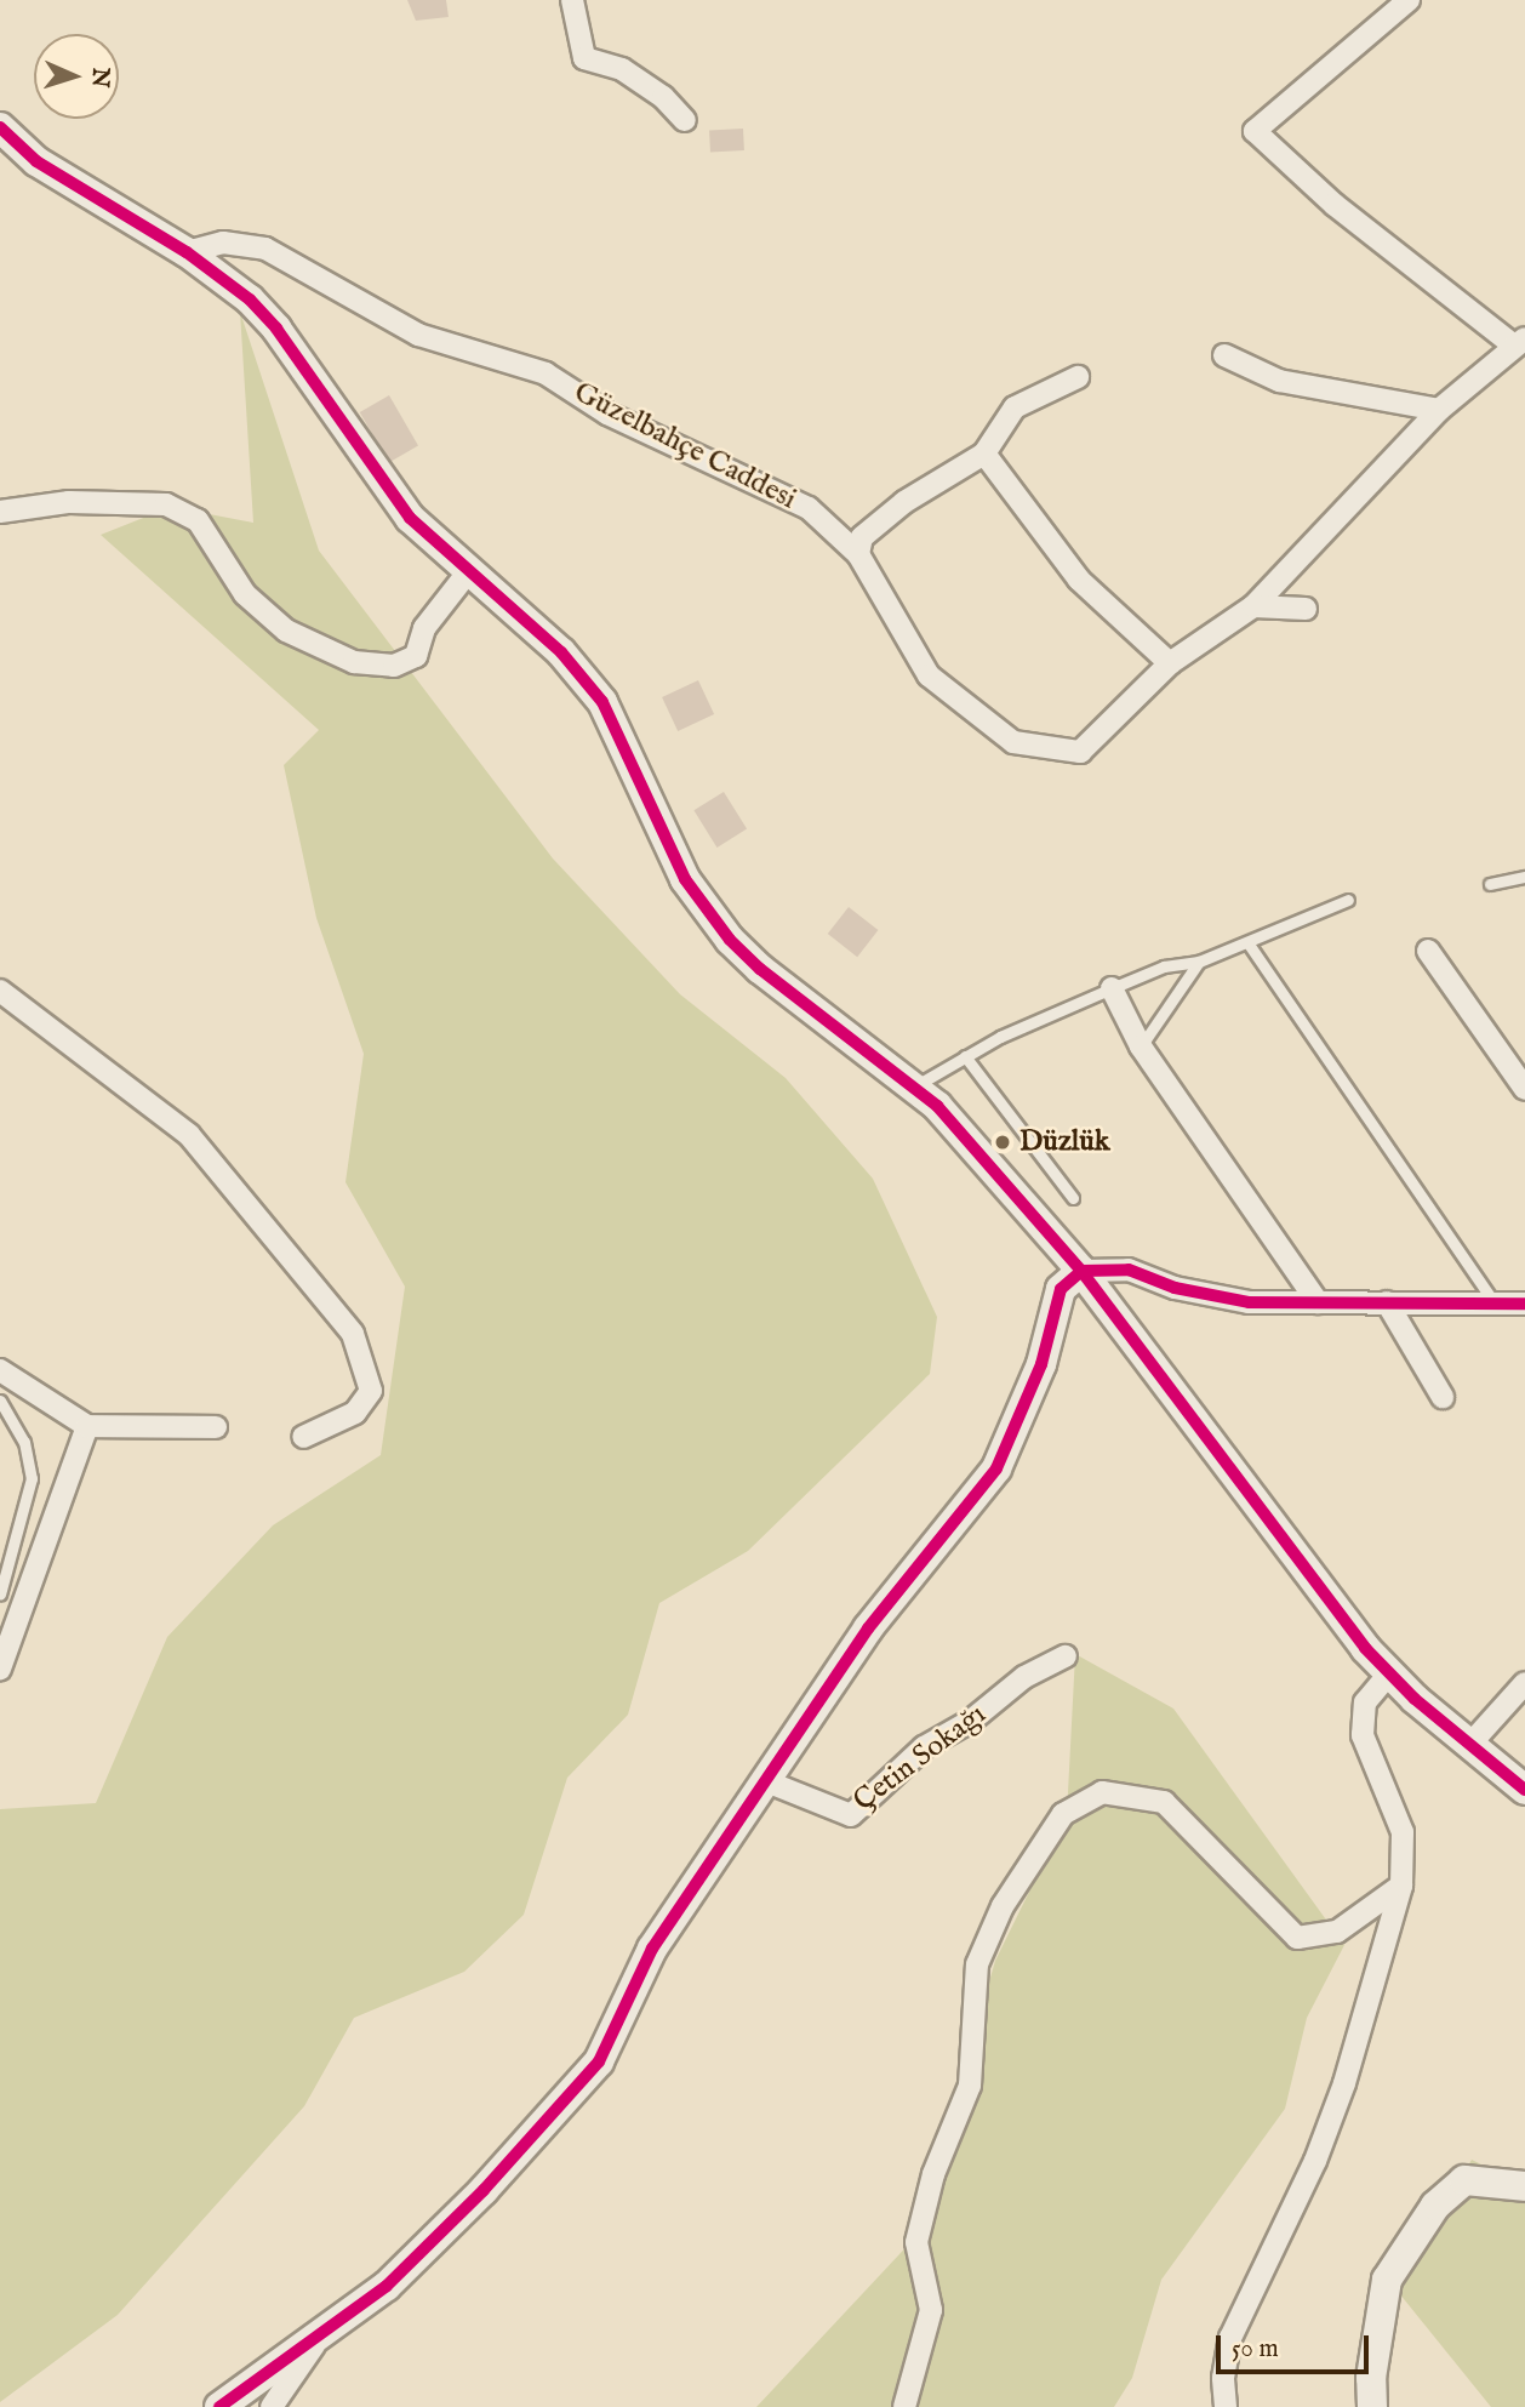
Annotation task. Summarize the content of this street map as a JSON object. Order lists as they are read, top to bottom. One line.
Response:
{"streets":{"street":["Güzelbahçe Caddesi","Çetin Sokağı"]},"places":["Düzlük"],"scale_bar":"50 m","north":"right"}
